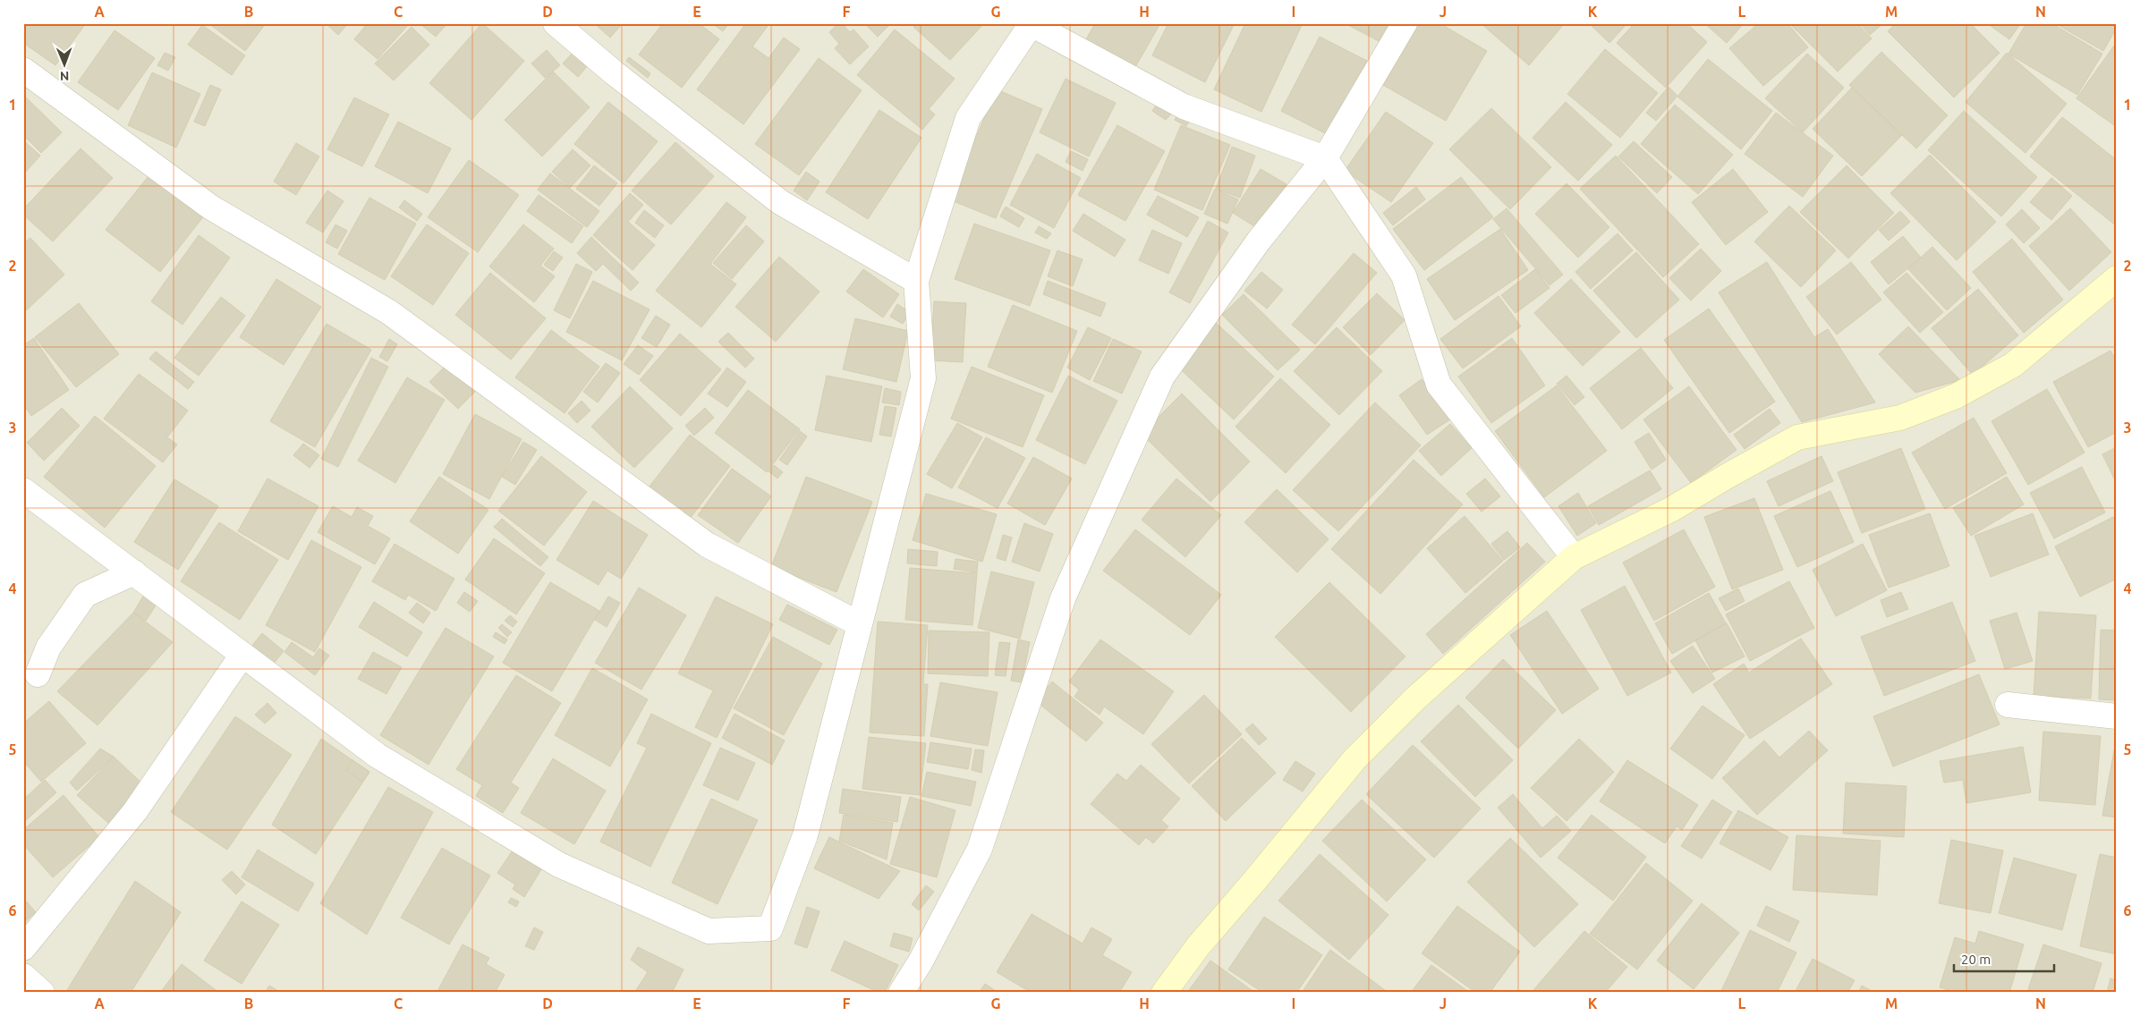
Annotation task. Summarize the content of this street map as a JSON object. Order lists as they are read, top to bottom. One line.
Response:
{"scale_bar":"20 m","north":"bottom","grid":{"columns":["A","B","C","D","E","F","G","H","I","J","K","L","M","N"],"rows":["1","2","3","4","5","6"]}}
